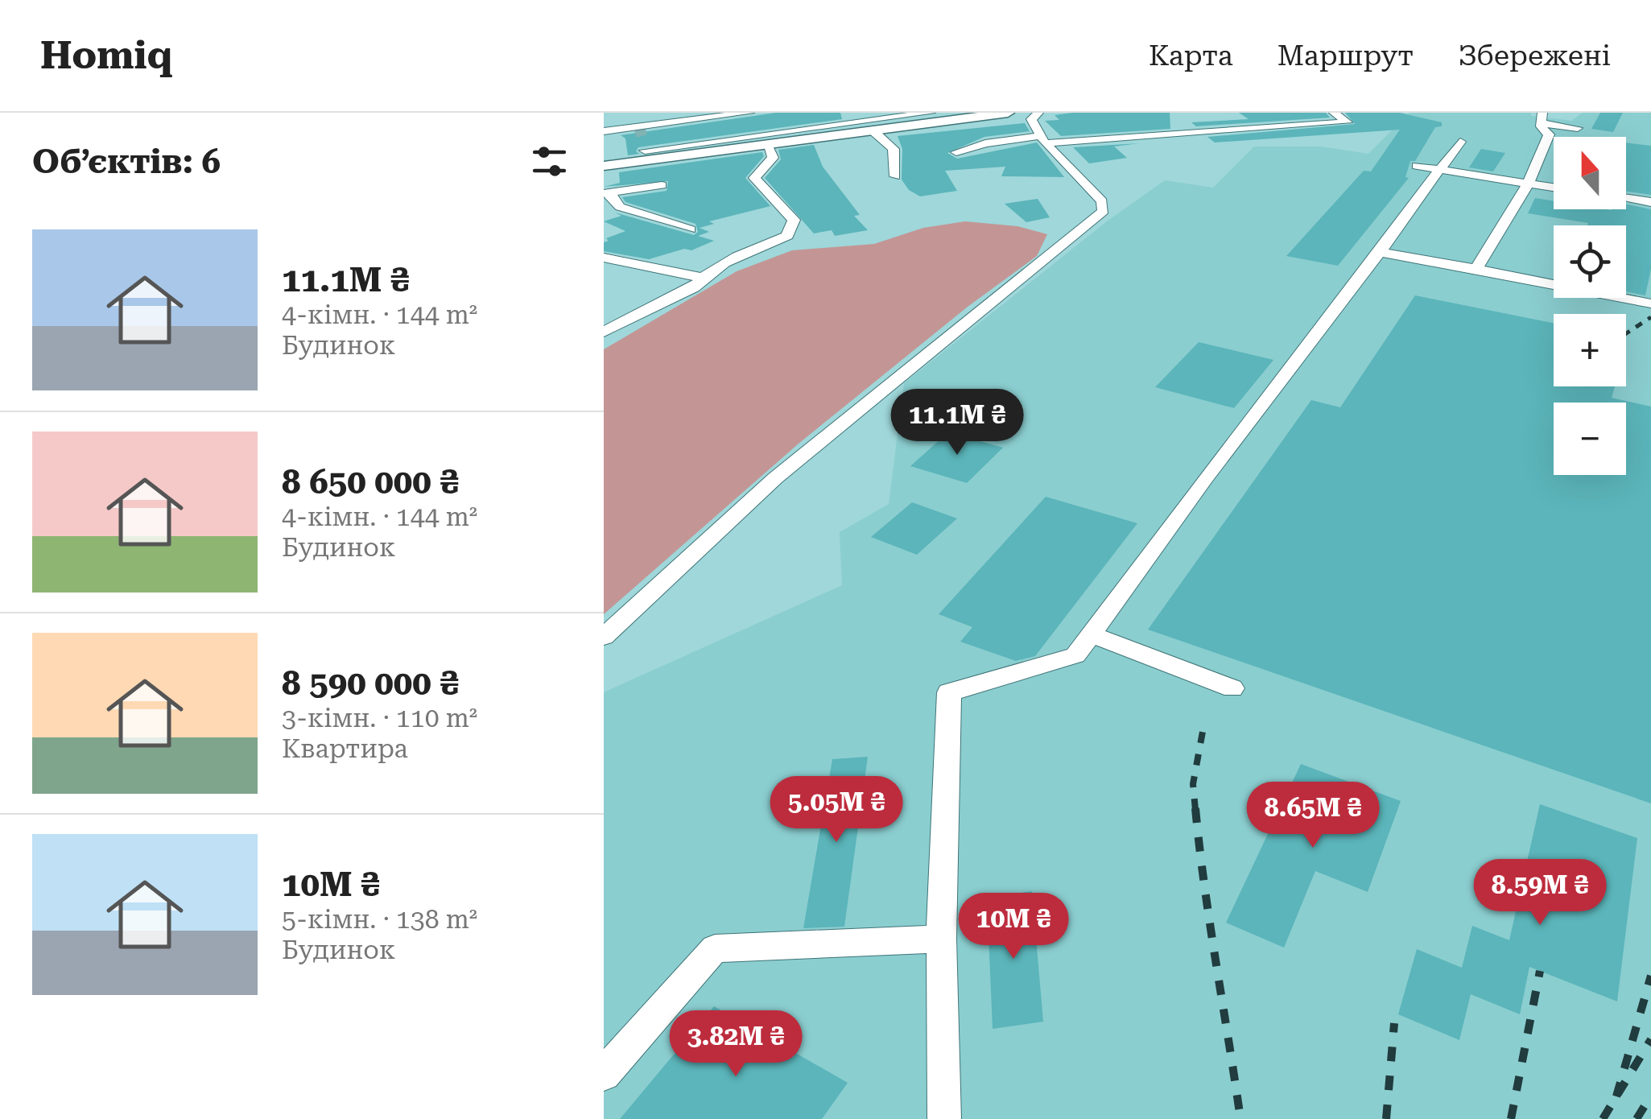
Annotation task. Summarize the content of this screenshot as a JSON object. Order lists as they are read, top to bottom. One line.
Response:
{"north":"top","page":{"header":"Homiq","nav":["Карта","Маршрут","Збережені"],"heading":"Об’єктів: 6","map_buttons":["+","−"],"list":[{"name":"11.1M ₴","note":"4-кімн. · 144 m² · Будинок"},{"name":"8 650 000 ₴","note":"4-кімн. · 144 m² · Будинок"},{"name":"8 590 000 ₴","note":"3-кімн. · 110 m² · Квартира"},{"name":"10M ₴","note":"5-кімн. · 138 m² · Будинок"}],"price":["11.1M ₴","5.05M ₴","8.65M ₴","8.59M ₴","10M ₴","3.82M ₴"]}}
